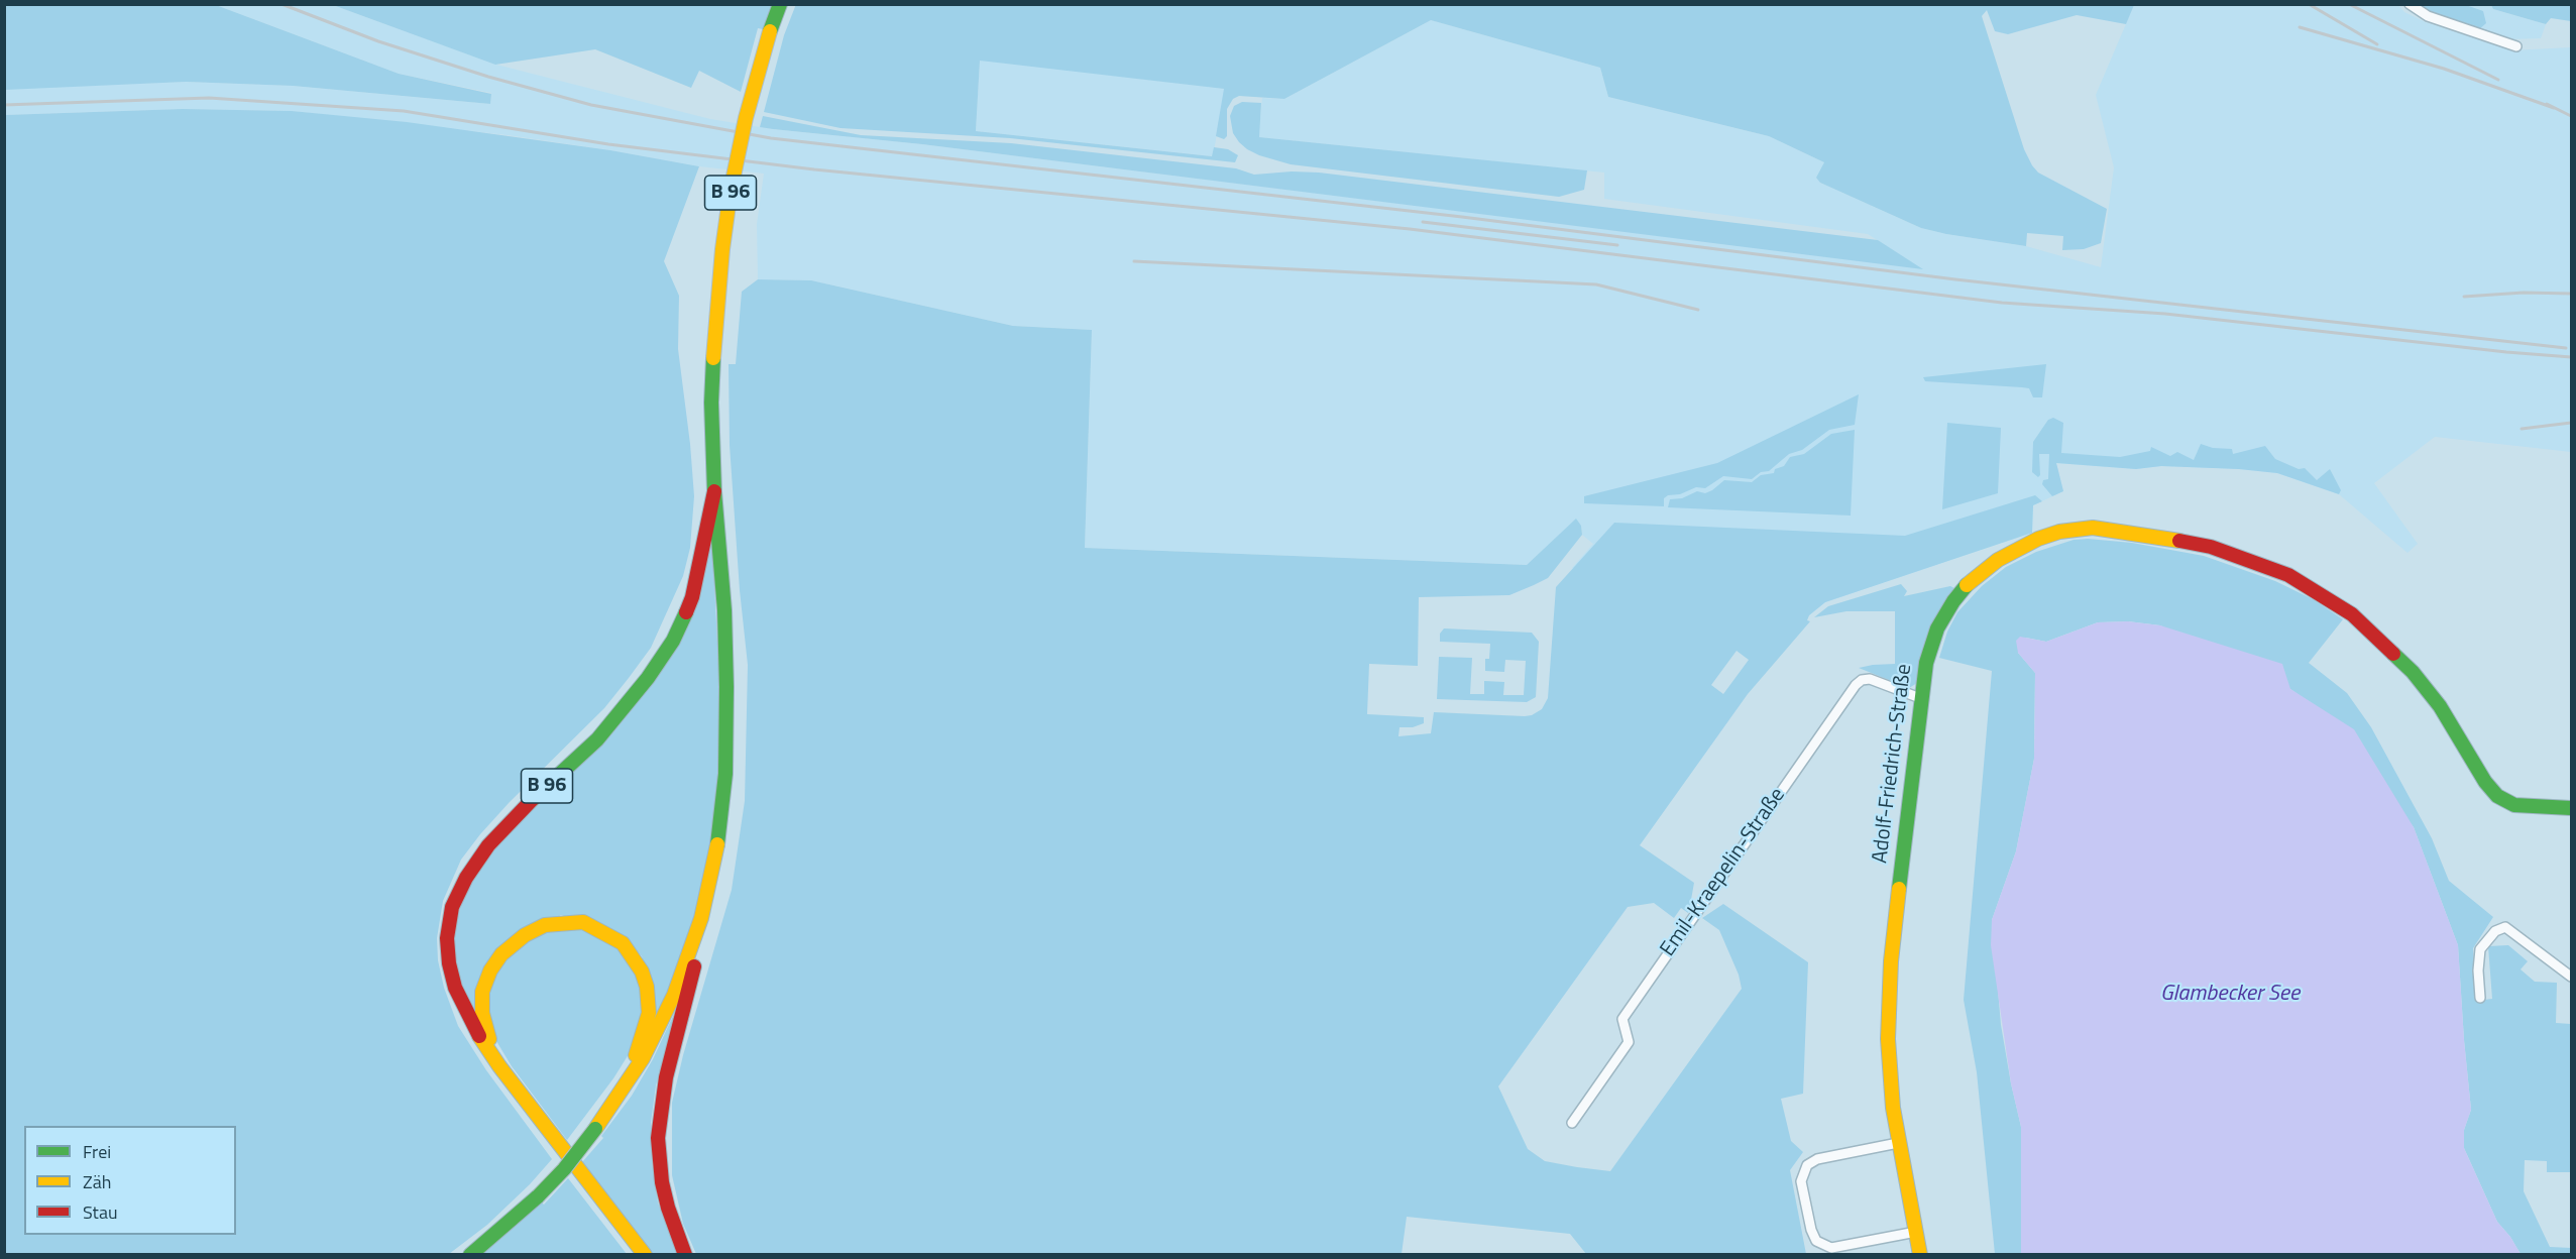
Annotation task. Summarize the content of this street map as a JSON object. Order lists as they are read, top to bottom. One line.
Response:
{"streets":{"main road":["B 96","Adolf-Friedrich-Straße"],"street":["Emil-Kraepelin-Straße"]},"crossings":[["Adolf-Friedrich-Straße","Emil-Kraepelin-Straße"]],"water":["Glambecker See"],"legend":["Frei","Zäh","Stau"]}
